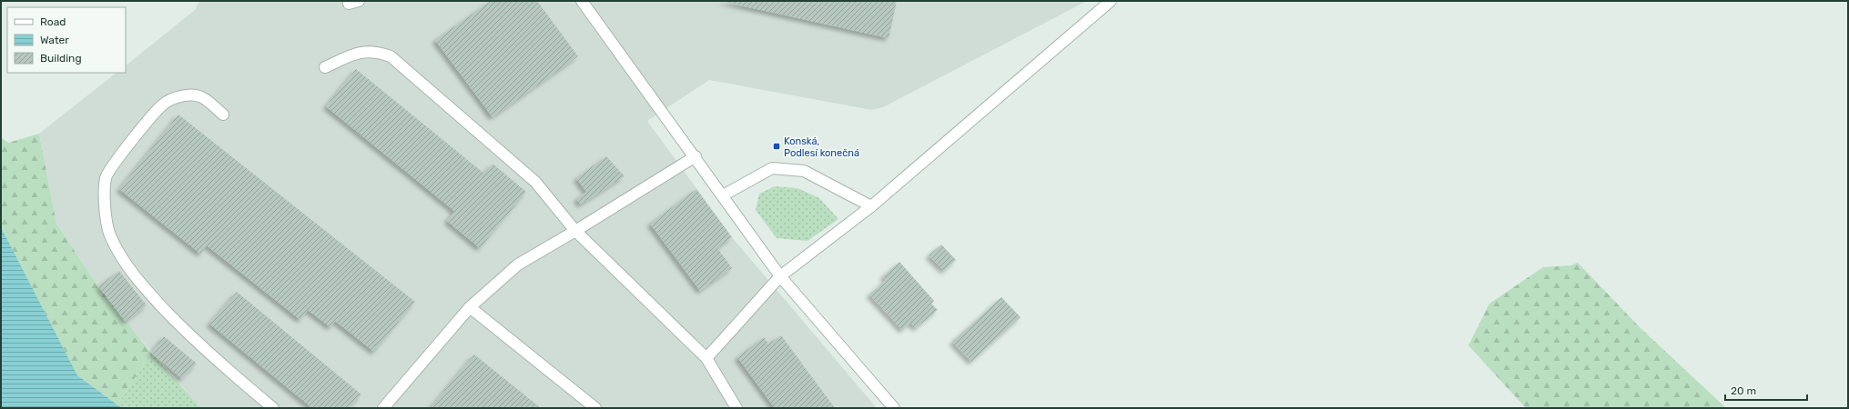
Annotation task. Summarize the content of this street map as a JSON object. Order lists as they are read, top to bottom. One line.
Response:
{"places":{"transit":["Konská, Podlesí konečná"]},"legend":["Road","Water","Building"],"scale_bar":"20 m"}
